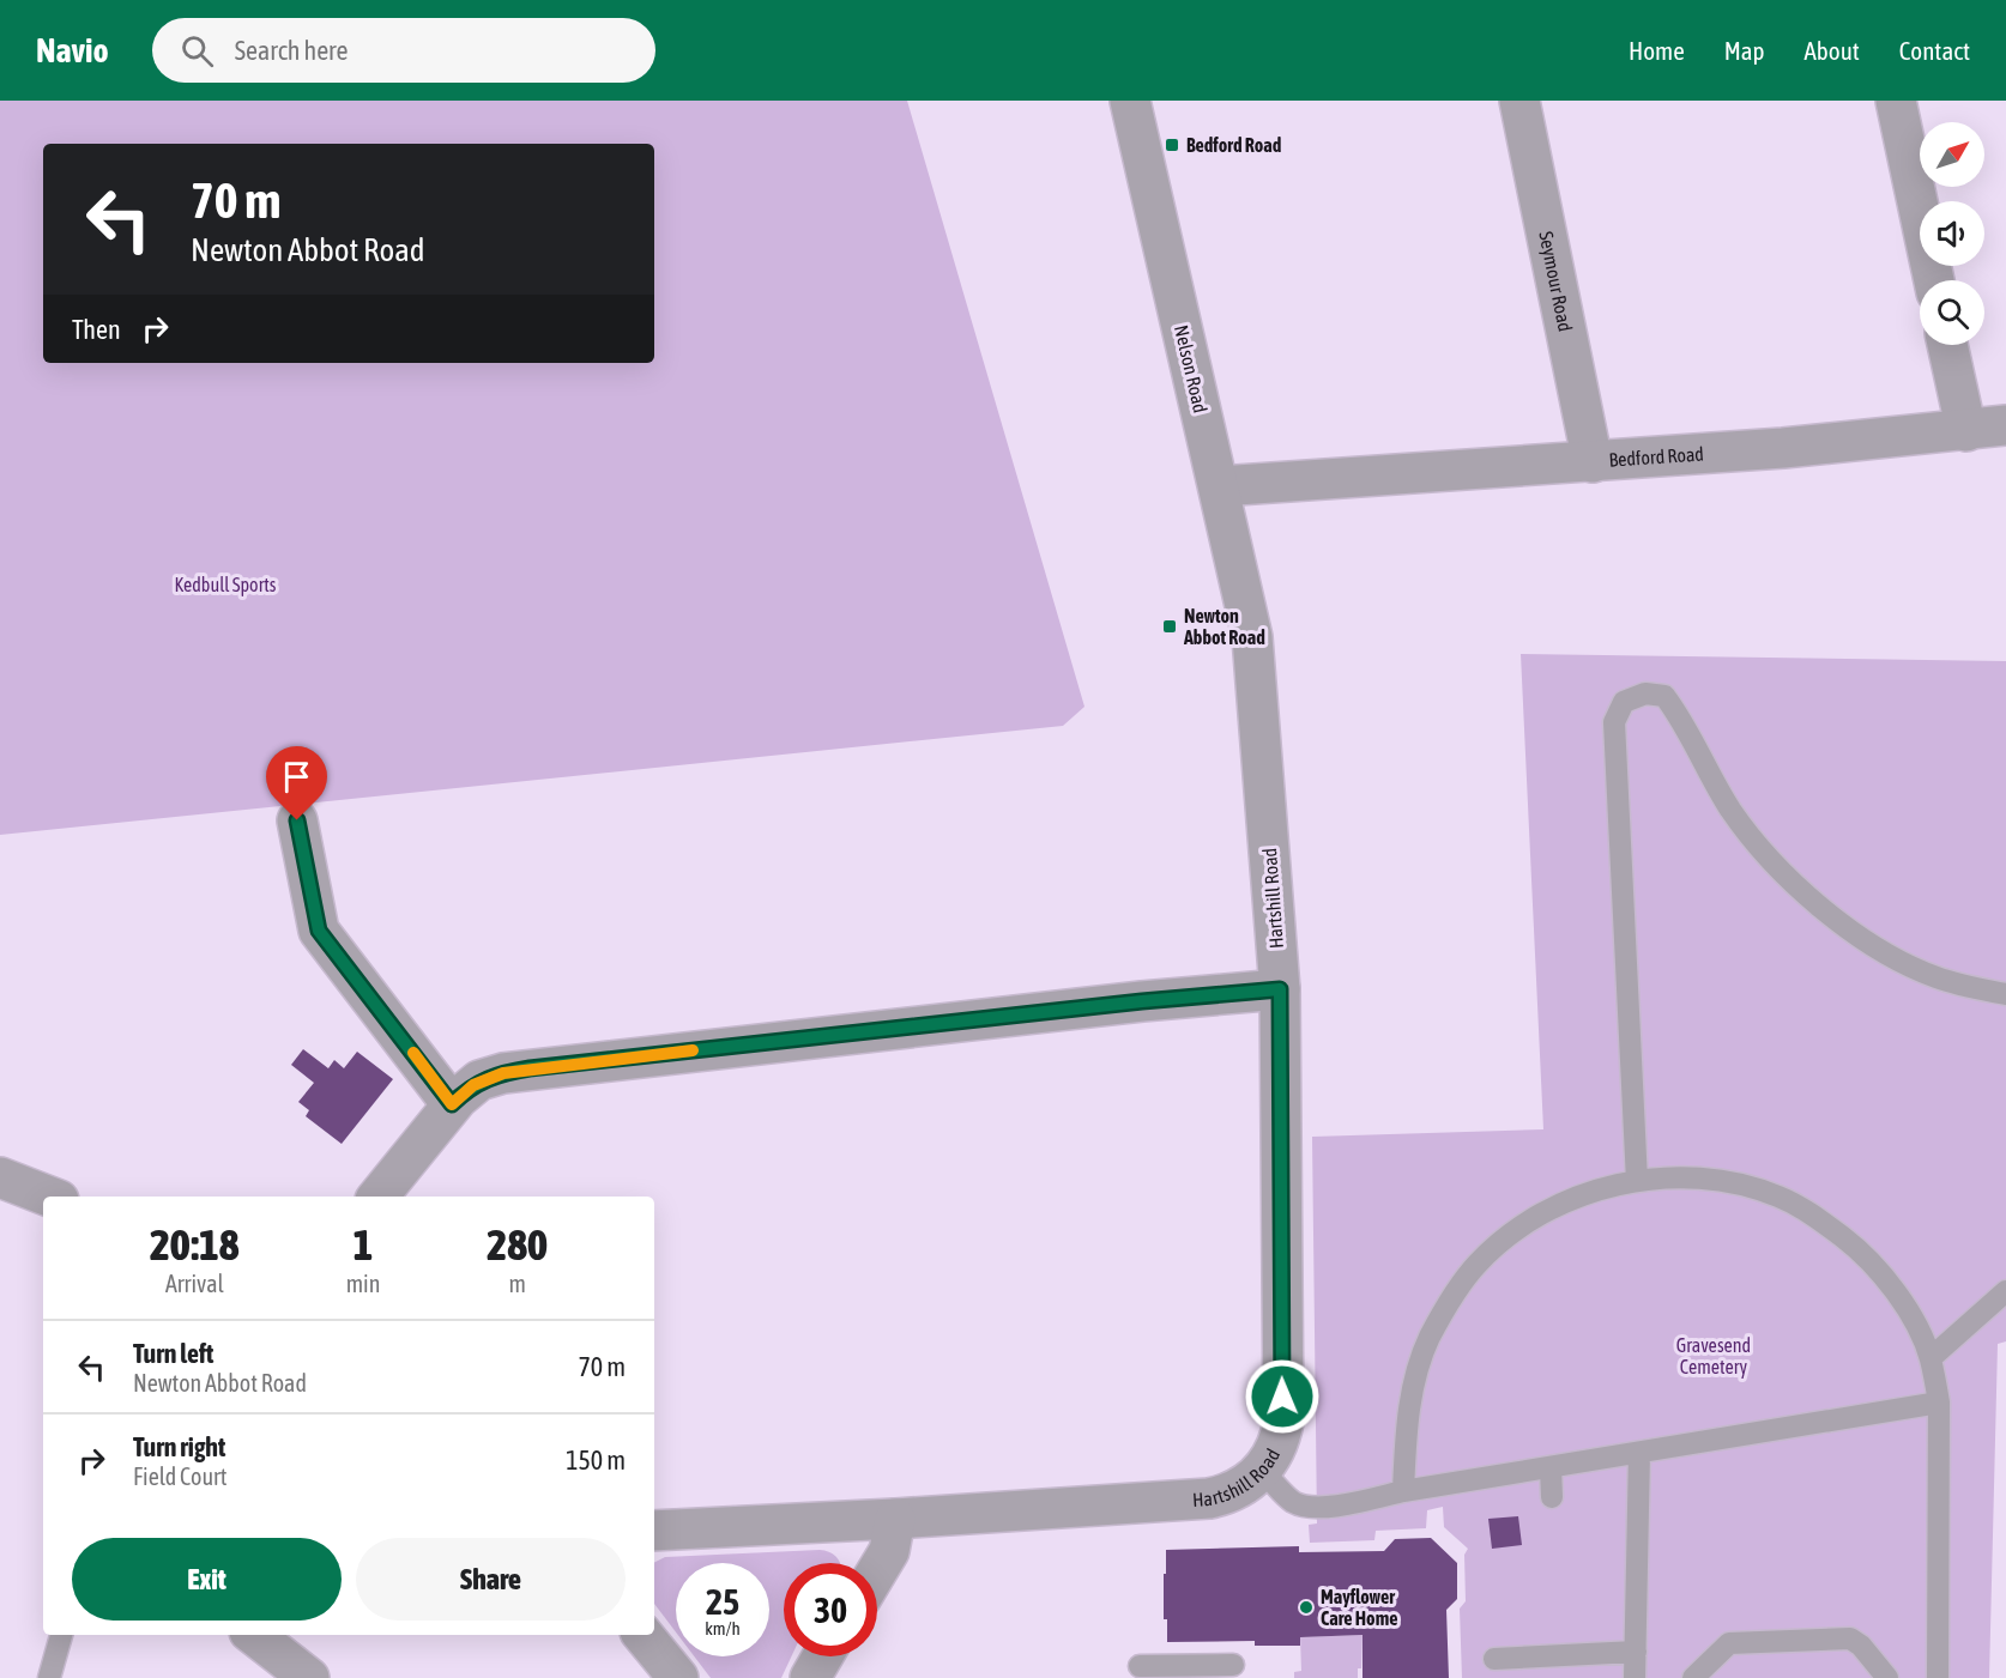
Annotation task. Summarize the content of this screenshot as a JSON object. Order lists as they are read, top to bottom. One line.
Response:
{"streets":{"street":["Seymour Road","Nelson Road","Bedford Road","Hartshill Road"]},"crossings":[["Seymour Road","Bedford Road"],["Nelson Road","Bedford Road"],["Nelson Road","Hartshill Road"]],"parks":["Kedbull Sports","Gravesend Cemetery"],"places":{"transit":["Bedford Road","Newton Abbot Road"],"other":["Mayflower Care Home"]},"north":"top right","page":{"header":"Navio","search":"Search here","nav":["Home","Map","About","Contact"],"turn":["70 m","Newton Abbot Road"],"then":"Then","eta":["20:18","Arrival","1","min","280","m"],"list":[{"name":"Turn left","note":"Newton Abbot Road","value":"70 m"},{"name":"Turn right","note":"Field Court","value":"150 m"}],"buttons":["Exit","Share"],"speed":"25 km/h","limit":"30"}}
